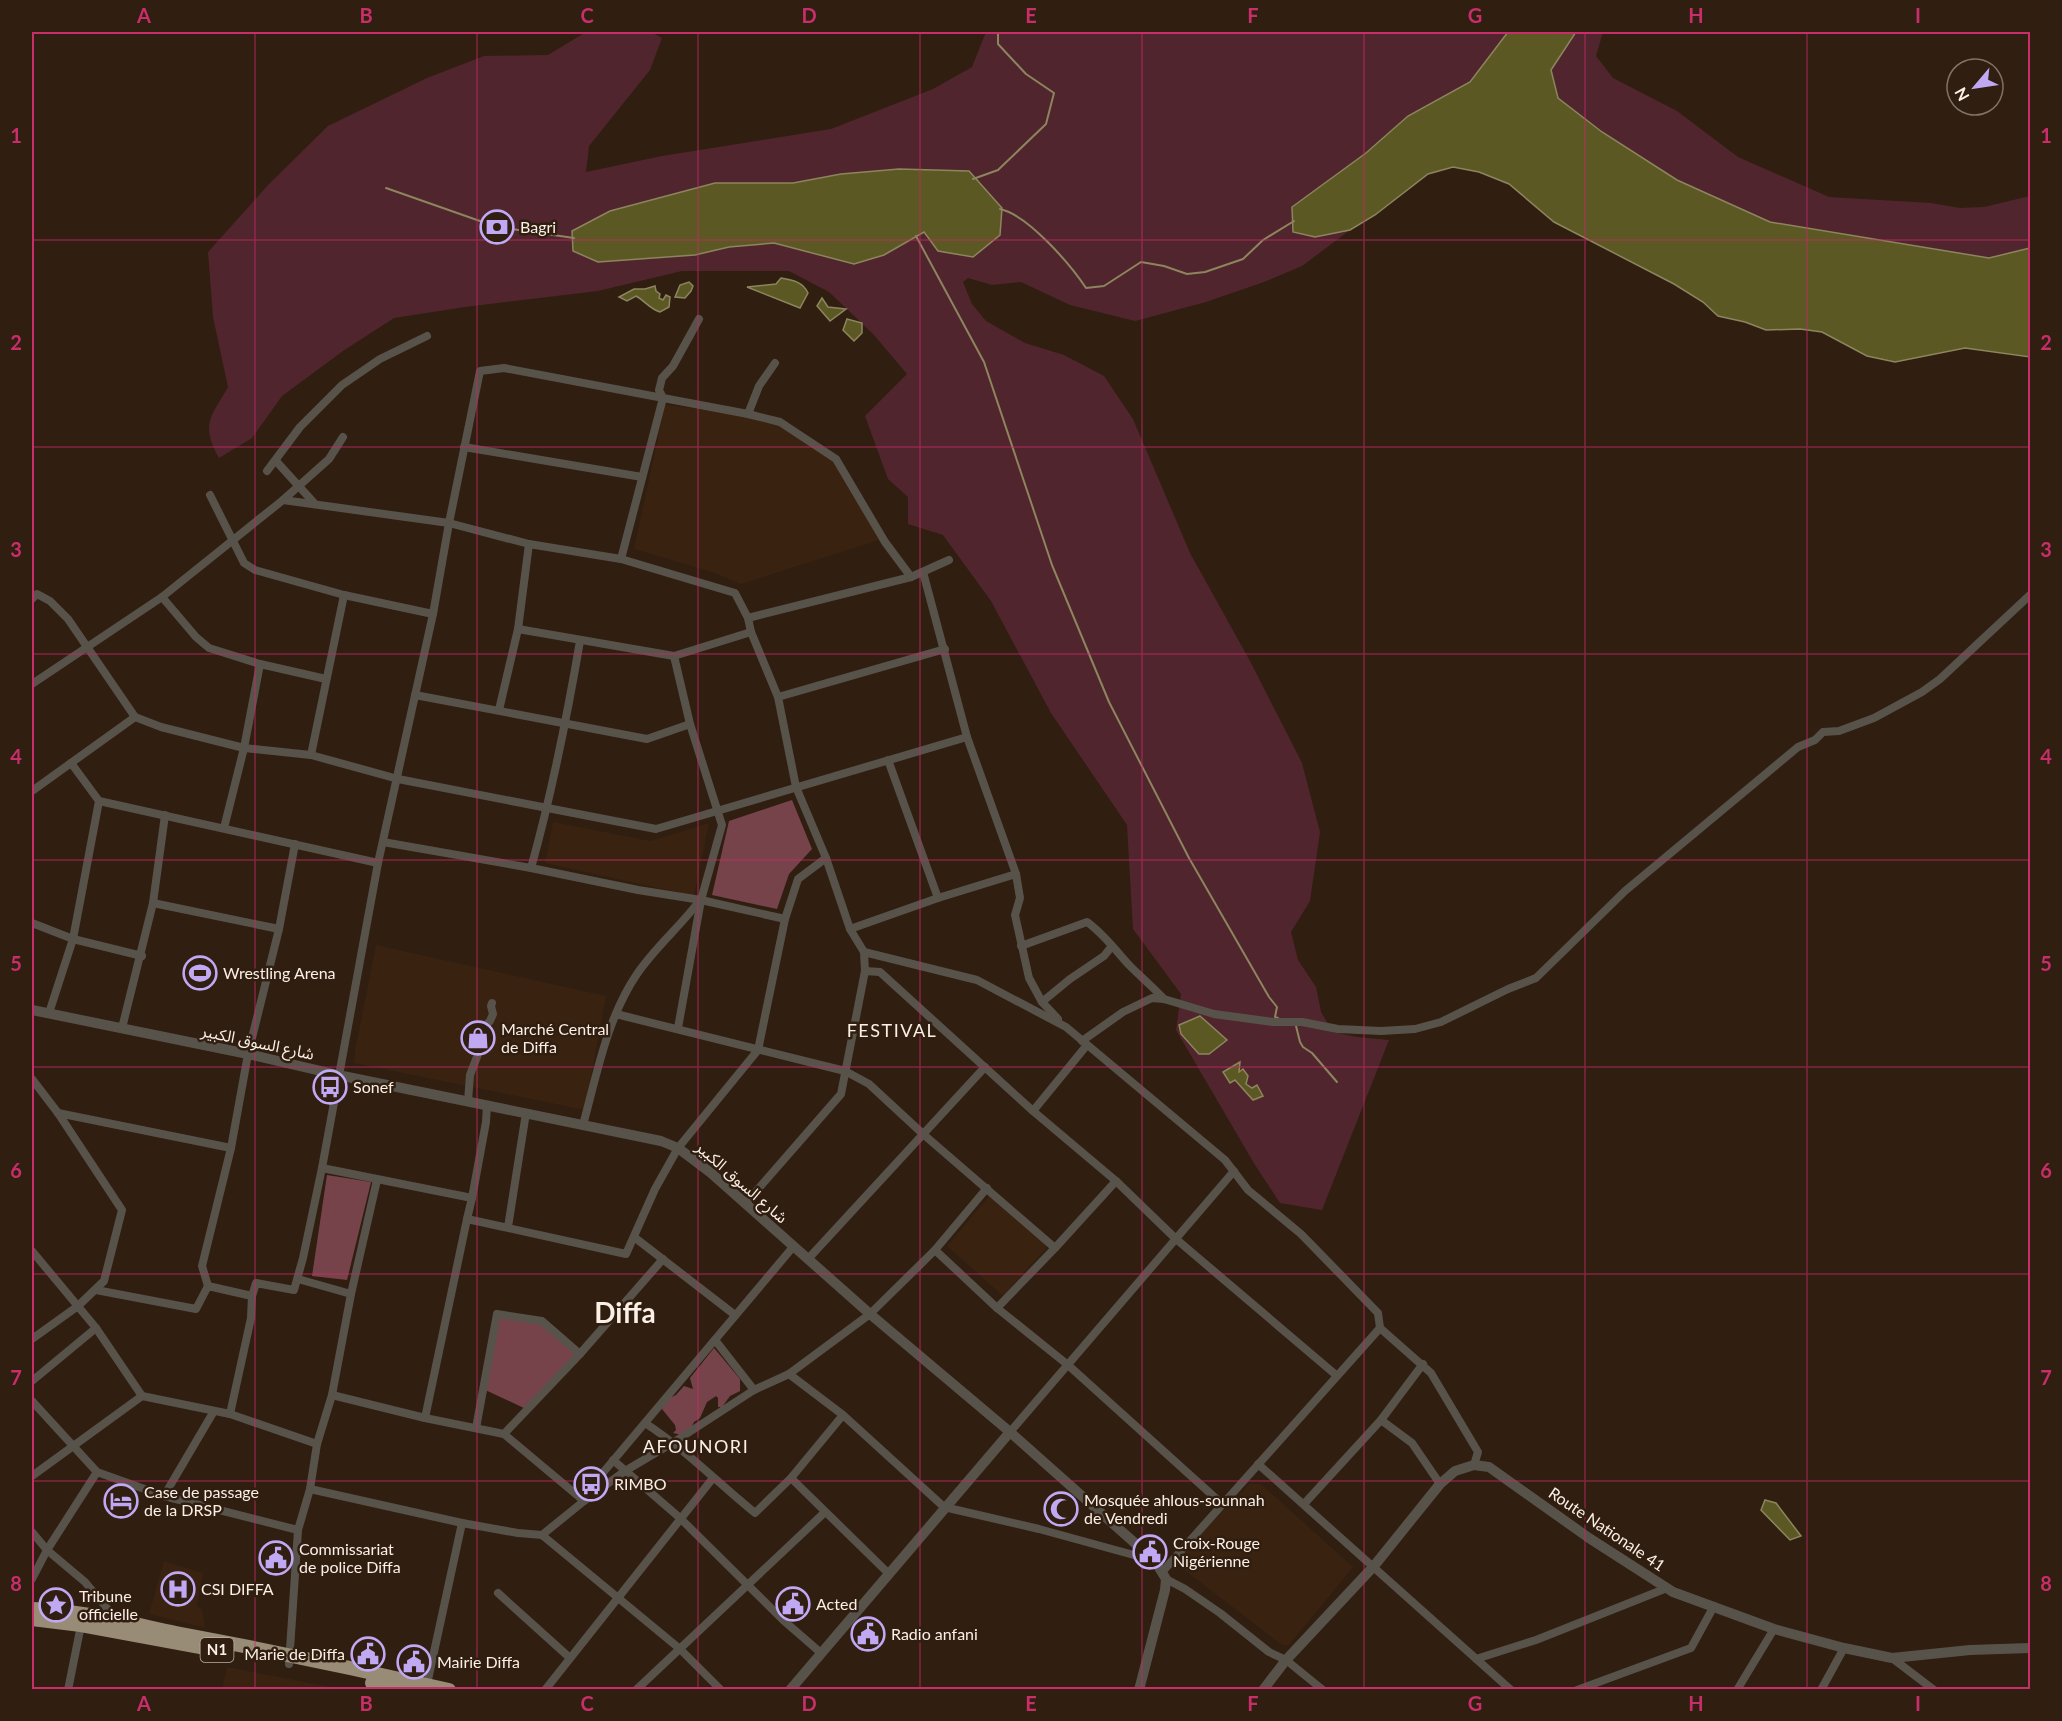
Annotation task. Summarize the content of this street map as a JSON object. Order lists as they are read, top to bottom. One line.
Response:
{"streets":{"highway":["N1"],"street":["شارع السوق الكبير","Route Nationale 41"]},"districts":["FESTIVAL","Diffa","AFOUNORI"],"places":{"bank":["Bagri"],"sports":["Wrestling Arena"],"shop":["Marché Central de Diffa"],"bus stop":["Sonef","RIMBO"],"hotel":["Case de passage de la DRSP"],"mosque":["Mosquée ahlous-sounnah de Vendredi"],"public building":["Croix-Rouge Nigérienne","Commissariat de police Diffa","Acted","Radio anfani","Marie de Diffa","Mairie Diffa"],"hospital":["CSI DIFFA"],"place":["Tribune officielle"]},"north":"bottom left","grid":{"columns":["A","B","C","D","E","F","G","H","I"],"rows":["1","2","3","4","5","6","7","8"]}}
